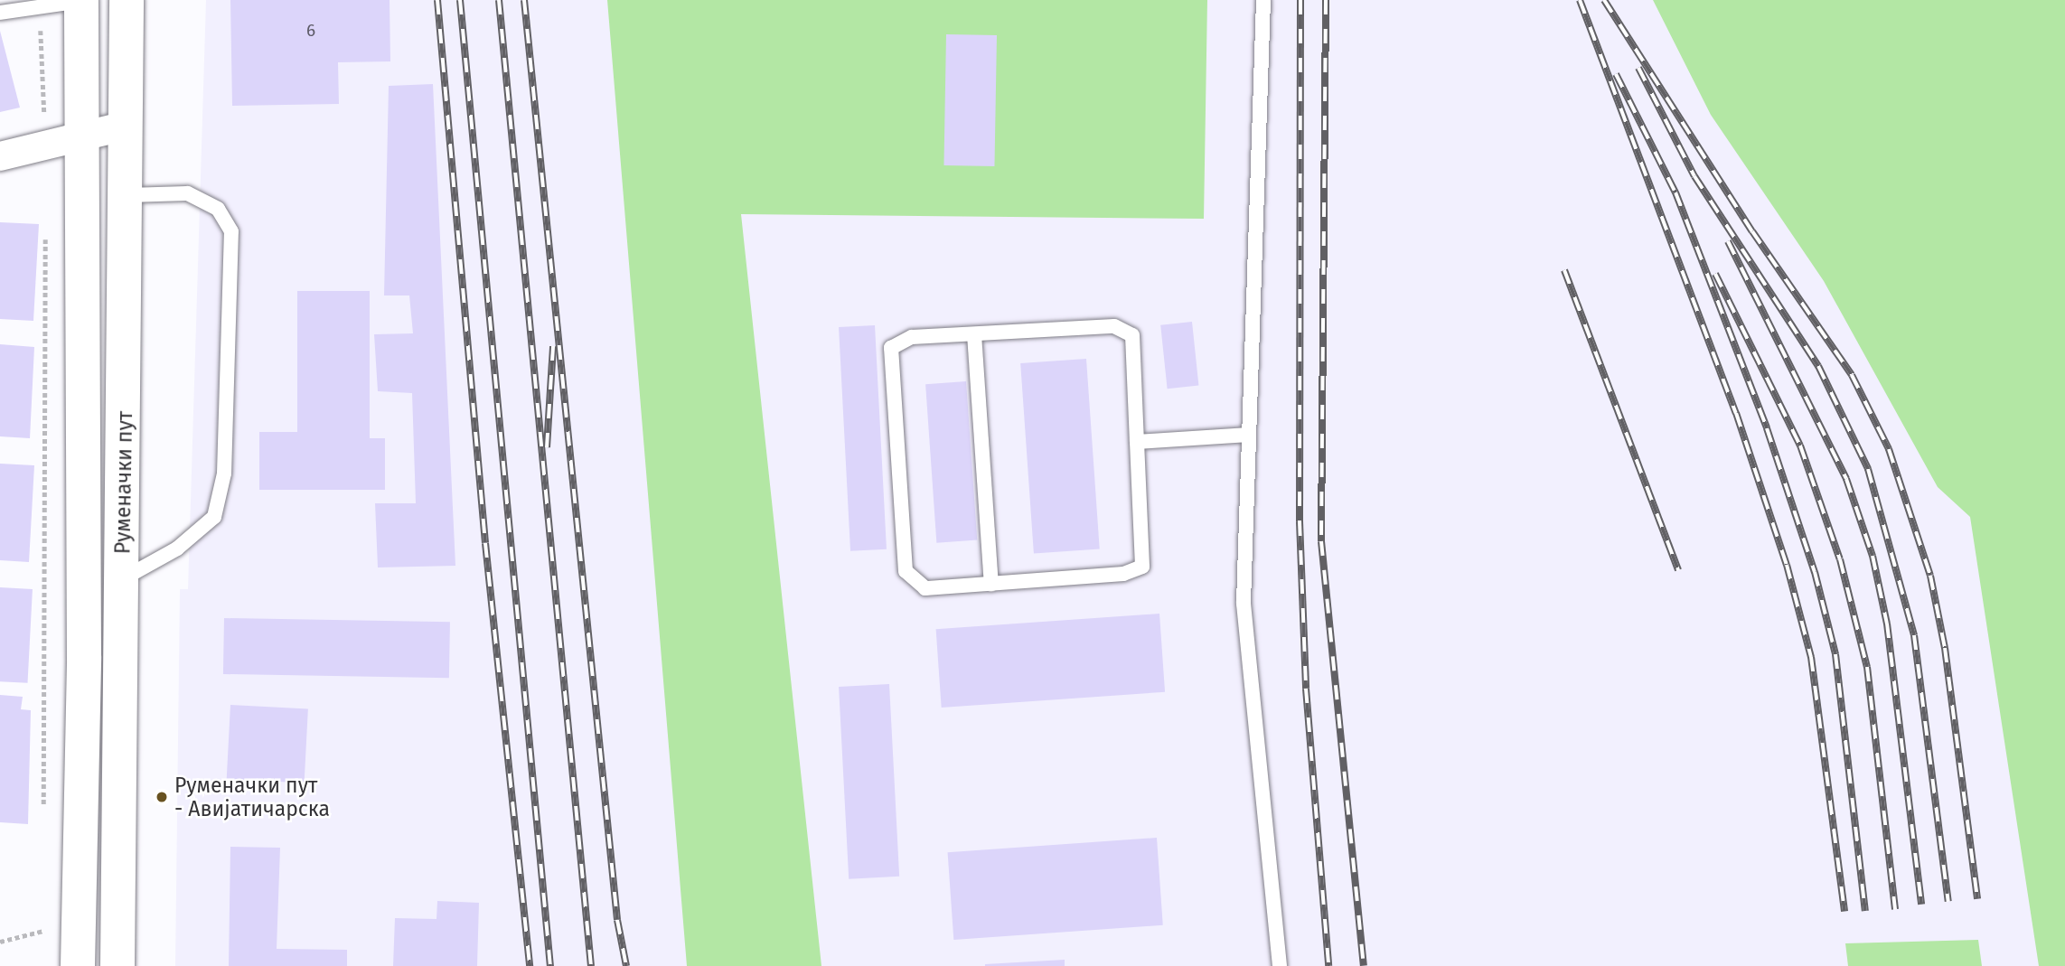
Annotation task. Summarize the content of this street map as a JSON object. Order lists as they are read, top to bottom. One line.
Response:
{"streets":{"main road":["Руменачки пут"]},"places":["Руменачки пут - Авијатичарска"],"house_numbers":["6"]}
